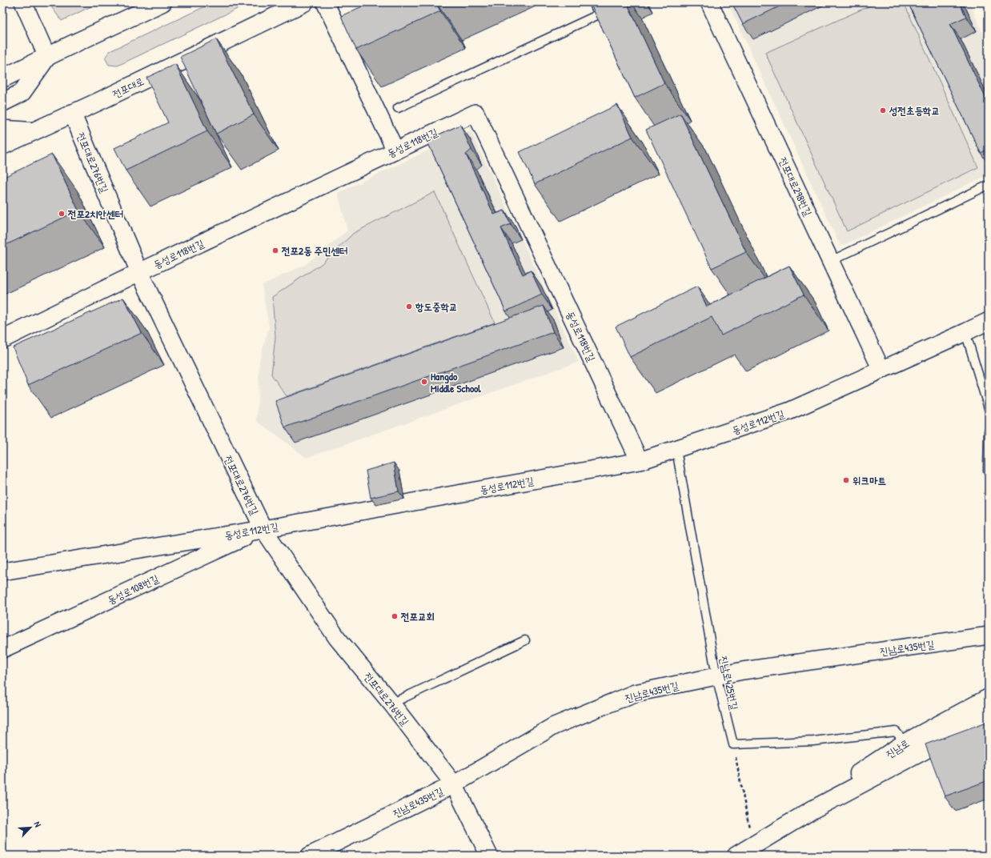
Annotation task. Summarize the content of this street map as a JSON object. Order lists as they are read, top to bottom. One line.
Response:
{"streets":{"main road":["전포대로","진남로"],"street":["동성로118번길","전포대로276번길","전포대로298번길","동성로112번길","동성로108번길","진남로435번길"],"lane":["진남로425번길"]},"crossings":[["전포대로","전포대로276번길"],["동성로118번길","전포대로276번길"],["동성로118번길","동성로112번길"],["전포대로276번길","동성로112번길"],["전포대로276번길","동성로108번길"],["전포대로276번길","진남로435번길"],["전포대로298번길","동성로112번길"],["동성로112번길","동성로108번길"],["동성로112번길","진남로425번길"],["진남로435번길","진남로425번길"]],"places":["성전초등학교","전포2치안센터","전포2동 주민센터","항도중학교","Hangdo Middle School","위크마트","전포교회"],"north":"top right"}
